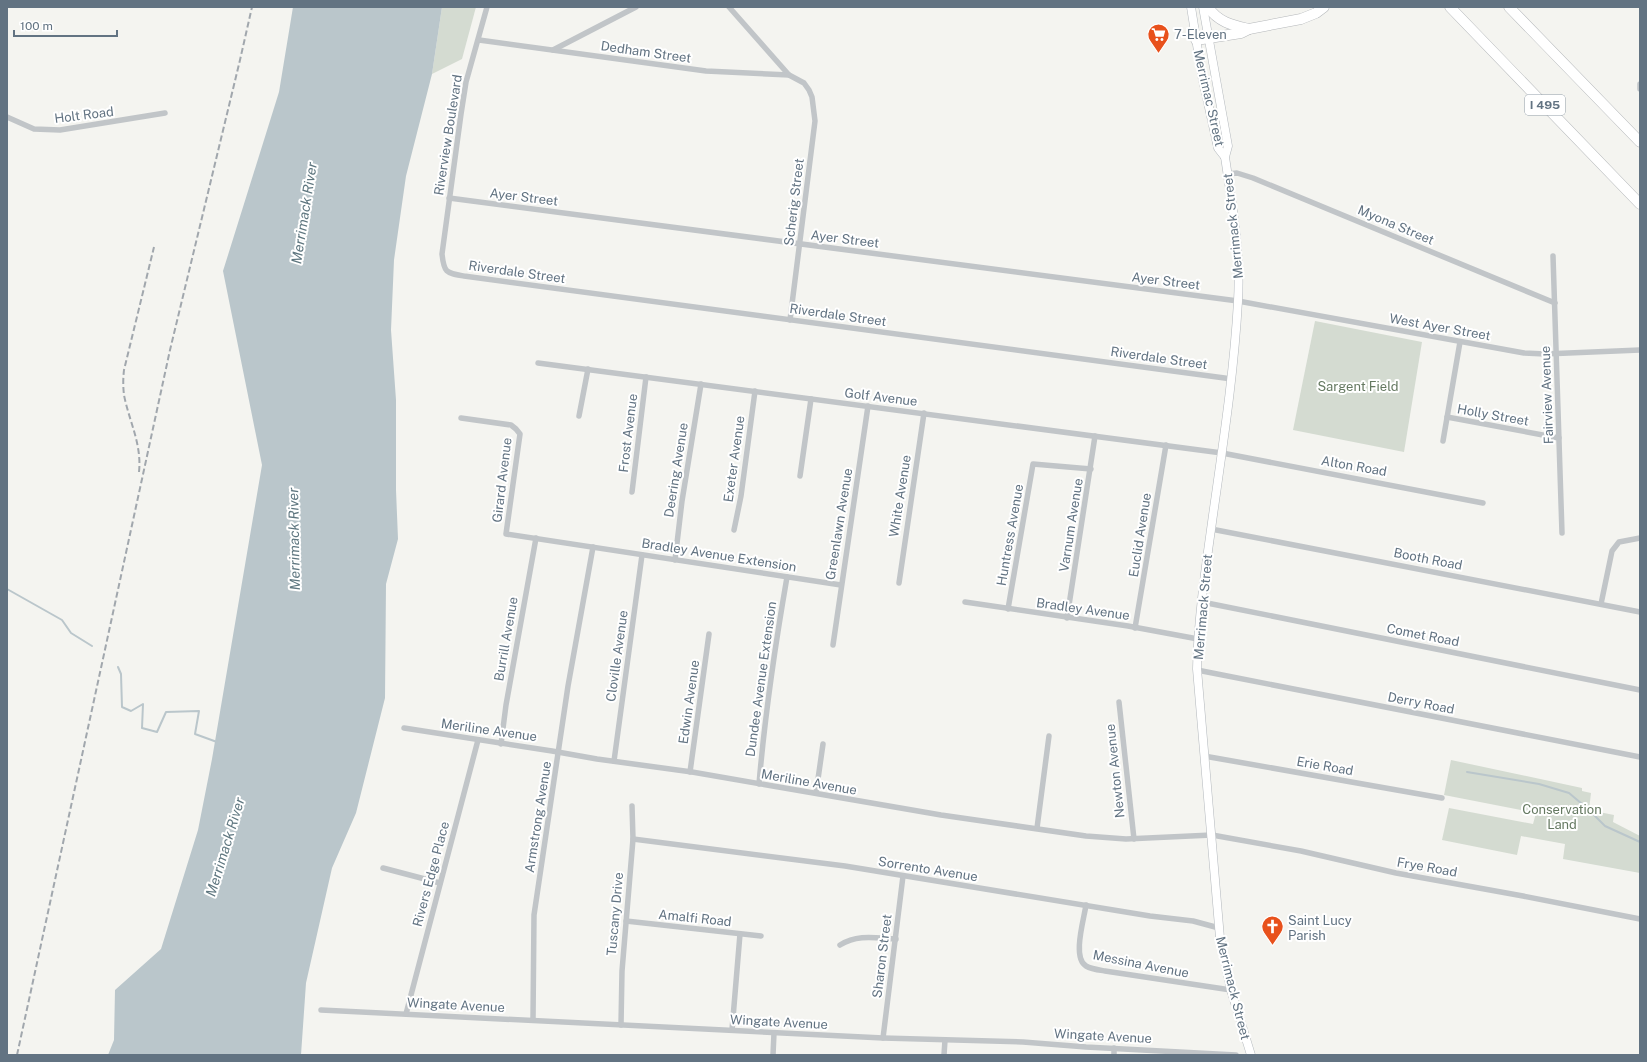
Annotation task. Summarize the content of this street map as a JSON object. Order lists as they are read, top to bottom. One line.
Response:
{"streets":{"highway":["I 495"],"main road":["Merrimac Street","Merrimack Street"],"street":["Dedham Street","Holt Road","Riverview Boulevard","Ayer Street","Scherig Street","Myona Street","Riverdale Street","West Ayer Street","Fairview Avenue","Golf Avenue","Holly Street","Frost Avenue","Exeter Avenue","Alton Road","Deering Avenue","Girard Avenue","White Avenue","Greenlawn Avenue","Varnum Avenue","Huntress Avenue","Euclid Avenue","Bradley Avenue Extension","Booth Road","Bradley Avenue","Comet Road","Burrill Avenue","Cloville Avenue","Dundee Avenue Extension","Edwin Avenue","Derry Road","Meriline Avenue","Erie Road","Newton Avenue","Armstrong Avenue","Frye Road","Sorrento Avenue","Rivers Edge Place","Tuscany Drive","Amalfi Road","Sharon Street","Messina Avenue","Wingate Avenue"]},"crossings":[["Dedham Street","Riverview Boulevard"],["Dedham Street","Scherig Street"],["Merrimac Street","Merrimack Street"],["Riverview Boulevard","Ayer Street"],["Riverview Boulevard","Riverdale Street"],["Ayer Street","Scherig Street"],["Ayer Street","Merrimack Street"],["Ayer Street","West Ayer Street"],["Scherig Street","Riverdale Street"],["Myona Street","Merrimack Street"],["Myona Street","Fairview Avenue"],["Merrimack Street","Riverdale Street"],["Merrimack Street","West Ayer Street"],["Merrimack Street","Golf Avenue"],["Merrimack Street","Alton Road"],["Merrimack Street","Booth Road"],["Merrimack Street","Bradley Avenue"],["Merrimack Street","Comet Road"],["Merrimack Street","Derry Road"],["Merrimack Street","Meriline Avenue"],["Merrimack Street","Erie Road"],["Merrimack Street","Frye Road"],["Merrimack Street","Sorrento Avenue"],["Merrimack Street","Messina Avenue"],["West Ayer Street","Fairview Avenue"],["Fairview Avenue","Holly Street"],["Golf Avenue","Frost Avenue"],["Golf Avenue","Exeter Avenue"],["Golf Avenue","Alton Road"],["Golf Avenue","Deering Avenue"],["Golf Avenue","White Avenue"],["Golf Avenue","Greenlawn Avenue"],["Golf Avenue","Varnum Avenue"],["Golf Avenue","Euclid Avenue"],["Deering Avenue","Bradley Avenue Extension"],["Girard Avenue","Burrill Avenue"],["Greenlawn Avenue","Bradley Avenue Extension"],["Varnum Avenue","Huntress Avenue"],["Varnum Avenue","Bradley Avenue"],["Huntress Avenue","Bradley Avenue"],["Euclid Avenue","Bradley Avenue"],["Bradley Avenue Extension","Cloville Avenue"],["Bradley Avenue Extension","Dundee Avenue Extension"],["Bradley Avenue Extension","Armstrong Avenue"],["Burrill Avenue","Meriline Avenue"],["Cloville Avenue","Meriline Avenue"],["Dundee Avenue Extension","Meriline Avenue"],["Edwin Avenue","Meriline Avenue"],["Meriline Avenue","Newton Avenue"],["Meriline Avenue","Armstrong Avenue"],["Meriline Avenue","Frye Road"],["Meriline Avenue","Rivers Edge Place"],["Armstrong Avenue","Wingate Avenue"],["Sorrento Avenue","Tuscany Drive"],["Sorrento Avenue","Sharon Street"],["Sorrento Avenue","Messina Avenue"],["Rivers Edge Place","Wingate Avenue"],["Tuscany Drive","Amalfi Road"],["Tuscany Drive","Wingate Avenue"],["Sharon Street","Wingate Avenue"]],"water":["Merrimack River"],"parks":["Sargent Field","Conservation Land"],"places":{"supermarket":["7-Eleven"],"church":["Saint Lucy Parish"]},"scale_bar":"100 m"}
